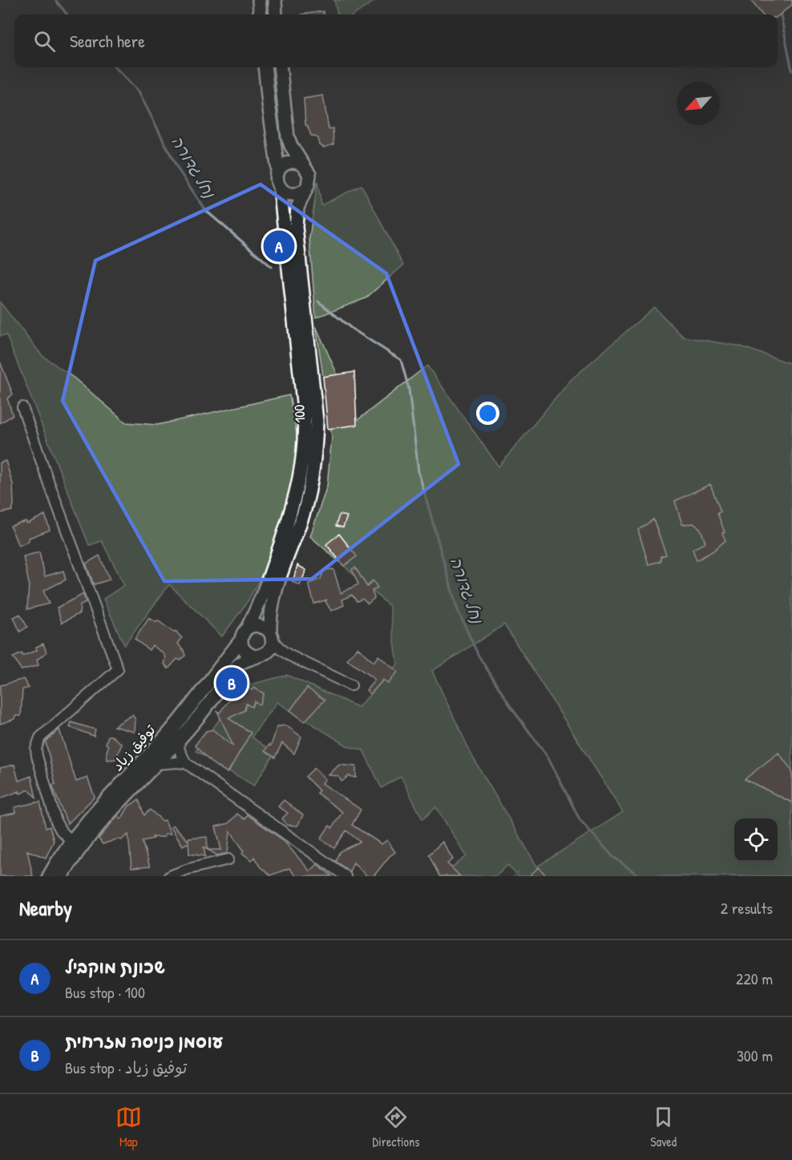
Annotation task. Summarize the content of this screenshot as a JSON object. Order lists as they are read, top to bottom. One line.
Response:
{"streets":{"main road":["100","توفيق زياد"]},"crossings":[["100","توفيق زياد"]],"water":["נחל גדורה"],"north":"bottom left","page":{"search":"Search here","pins":["A","B"],"heading":["Nearby","2 results"],"list":[{"mark":"A","name":"שכונת מוקביל","note":"Bus stop · 100","value":"220 m"},{"mark":"B","name":"עוסמן כניסה מזרחית","note":"Bus stop · توفيق زياد","value":"300 m"}],"nav":["Map","Directions","Saved"]}}
